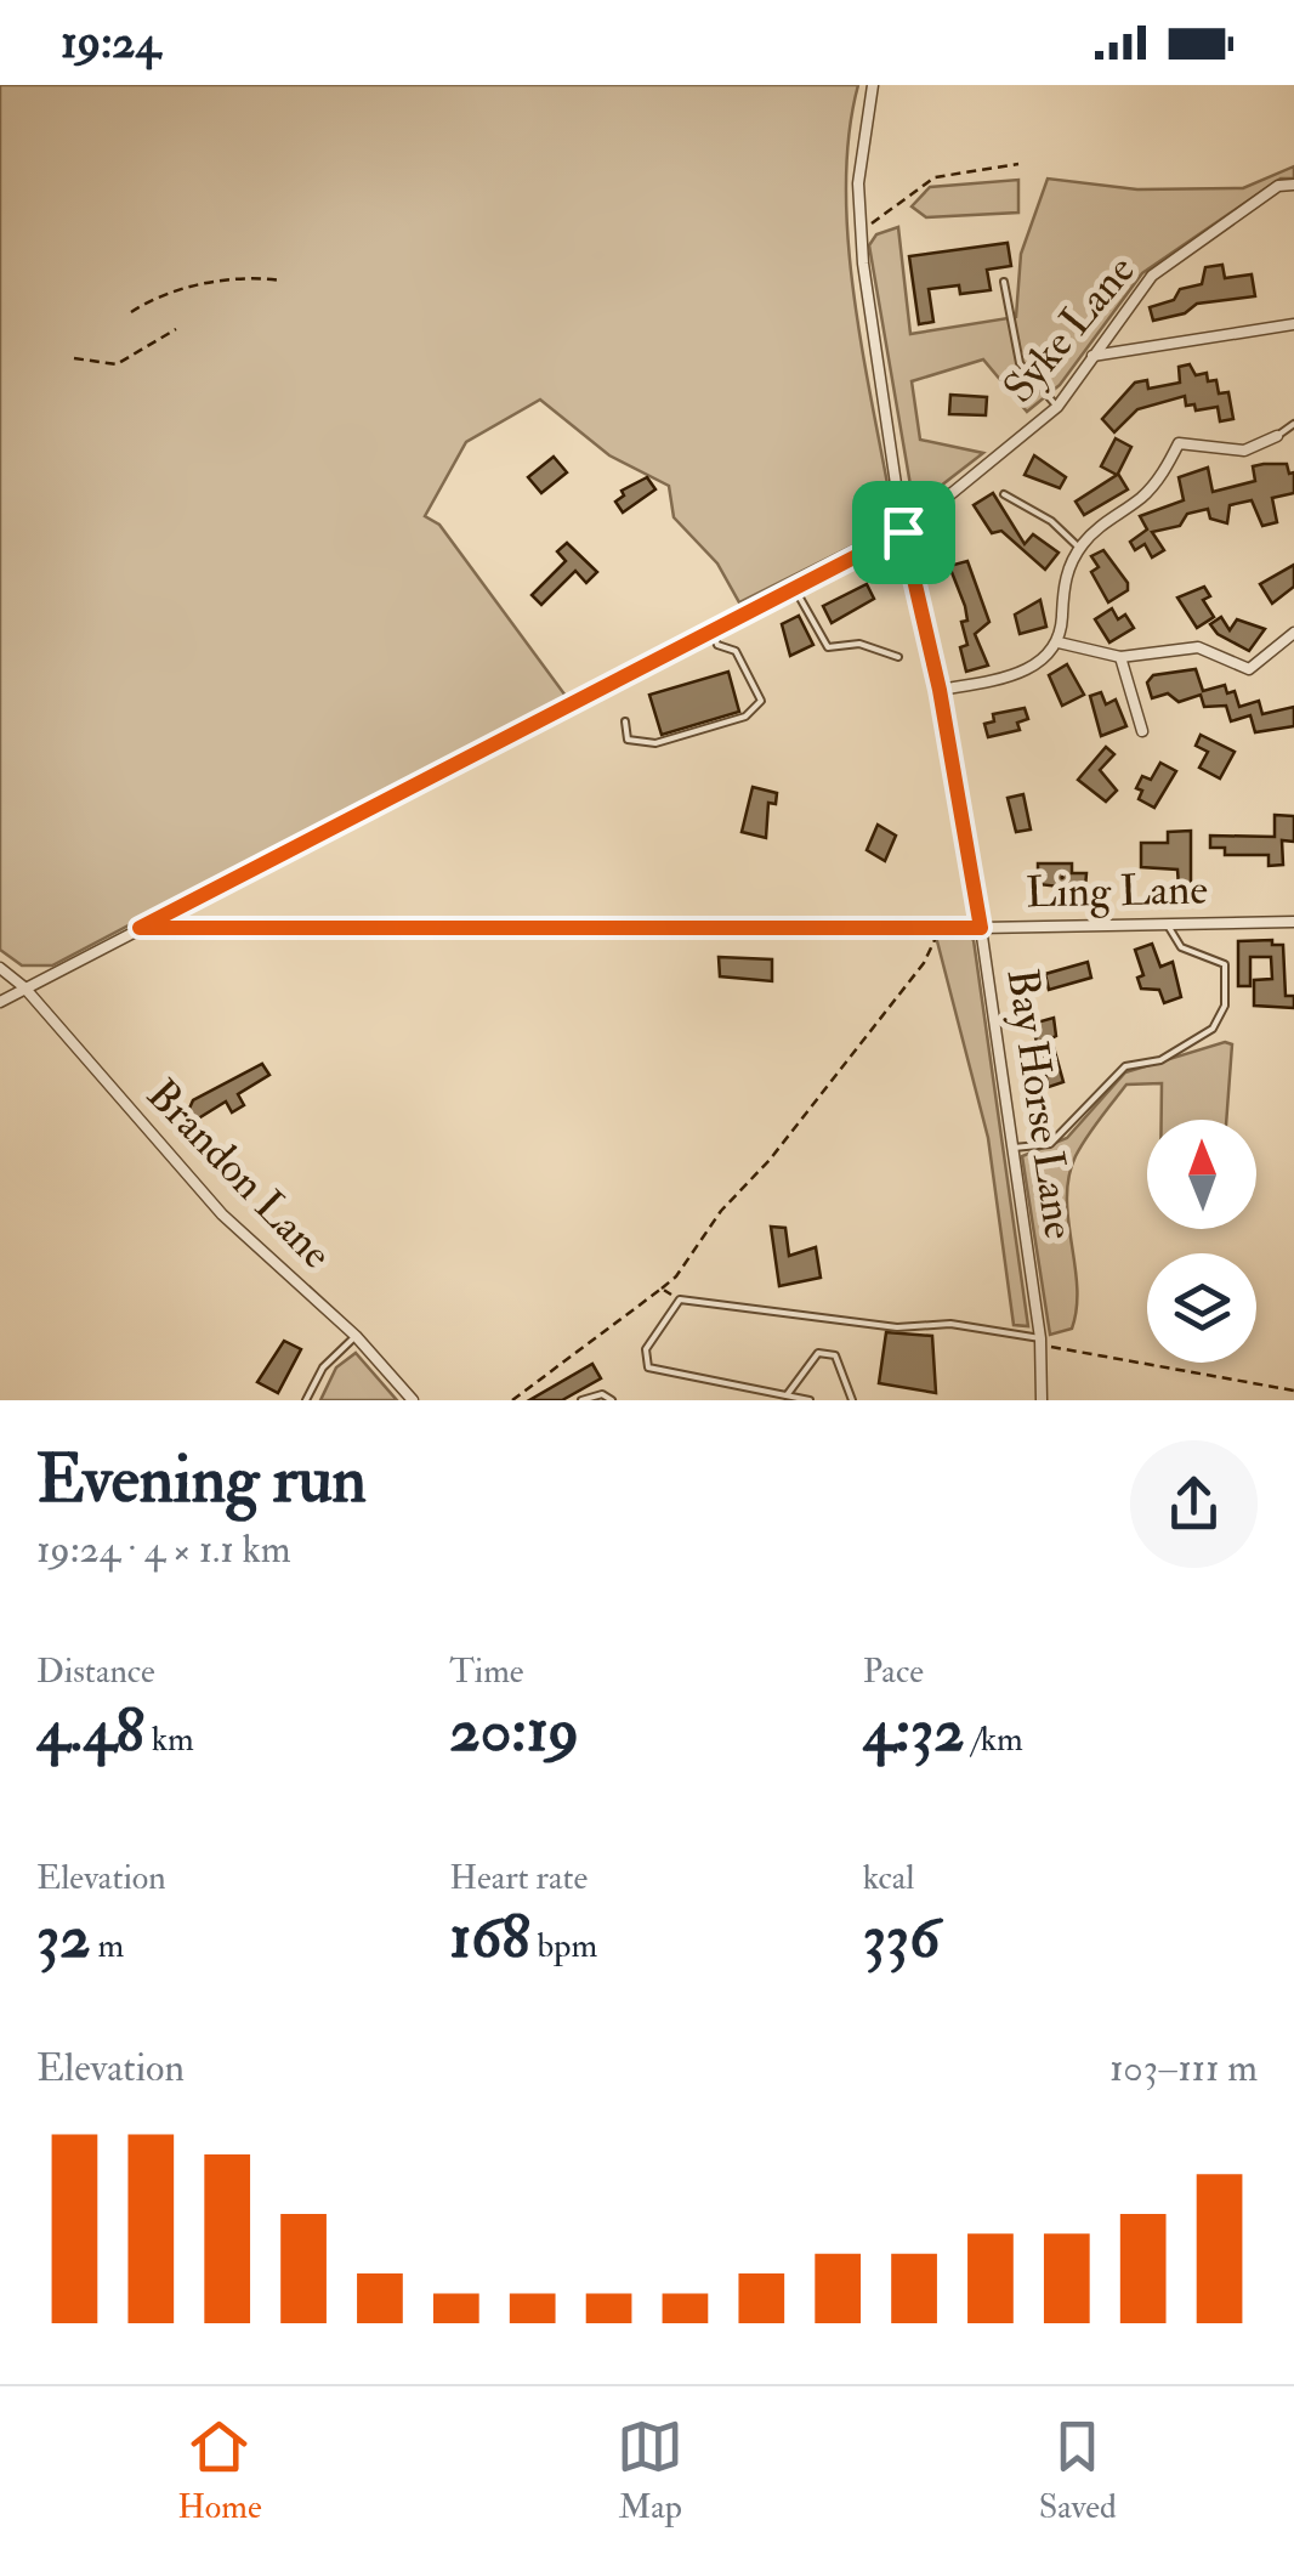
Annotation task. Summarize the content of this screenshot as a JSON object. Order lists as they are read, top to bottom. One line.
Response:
{"streets":{"street":["Syke Lane","Ling Lane","Bay Horse Lane","Brandon Lane"]},"crossings":[["Syke Lane","Ling Lane"],["Syke Lane","Bay Horse Lane"],["Syke Lane","Brandon Lane"],["Ling Lane","Bay Horse Lane"]],"north":"top","page":{"status":"19:24","heading":["Evening run","19:24 · 4 × 1.1 km"],"stats":[["Distance","4.48 km"],["Time","20:19"],["Pace","4:32 /km"],["Elevation","32 m"],["Heart rate","168 bpm"],["kcal","336"]],"chart":["Elevation","103–111 m"],"tabs":["Home","Map","Saved"]}}
